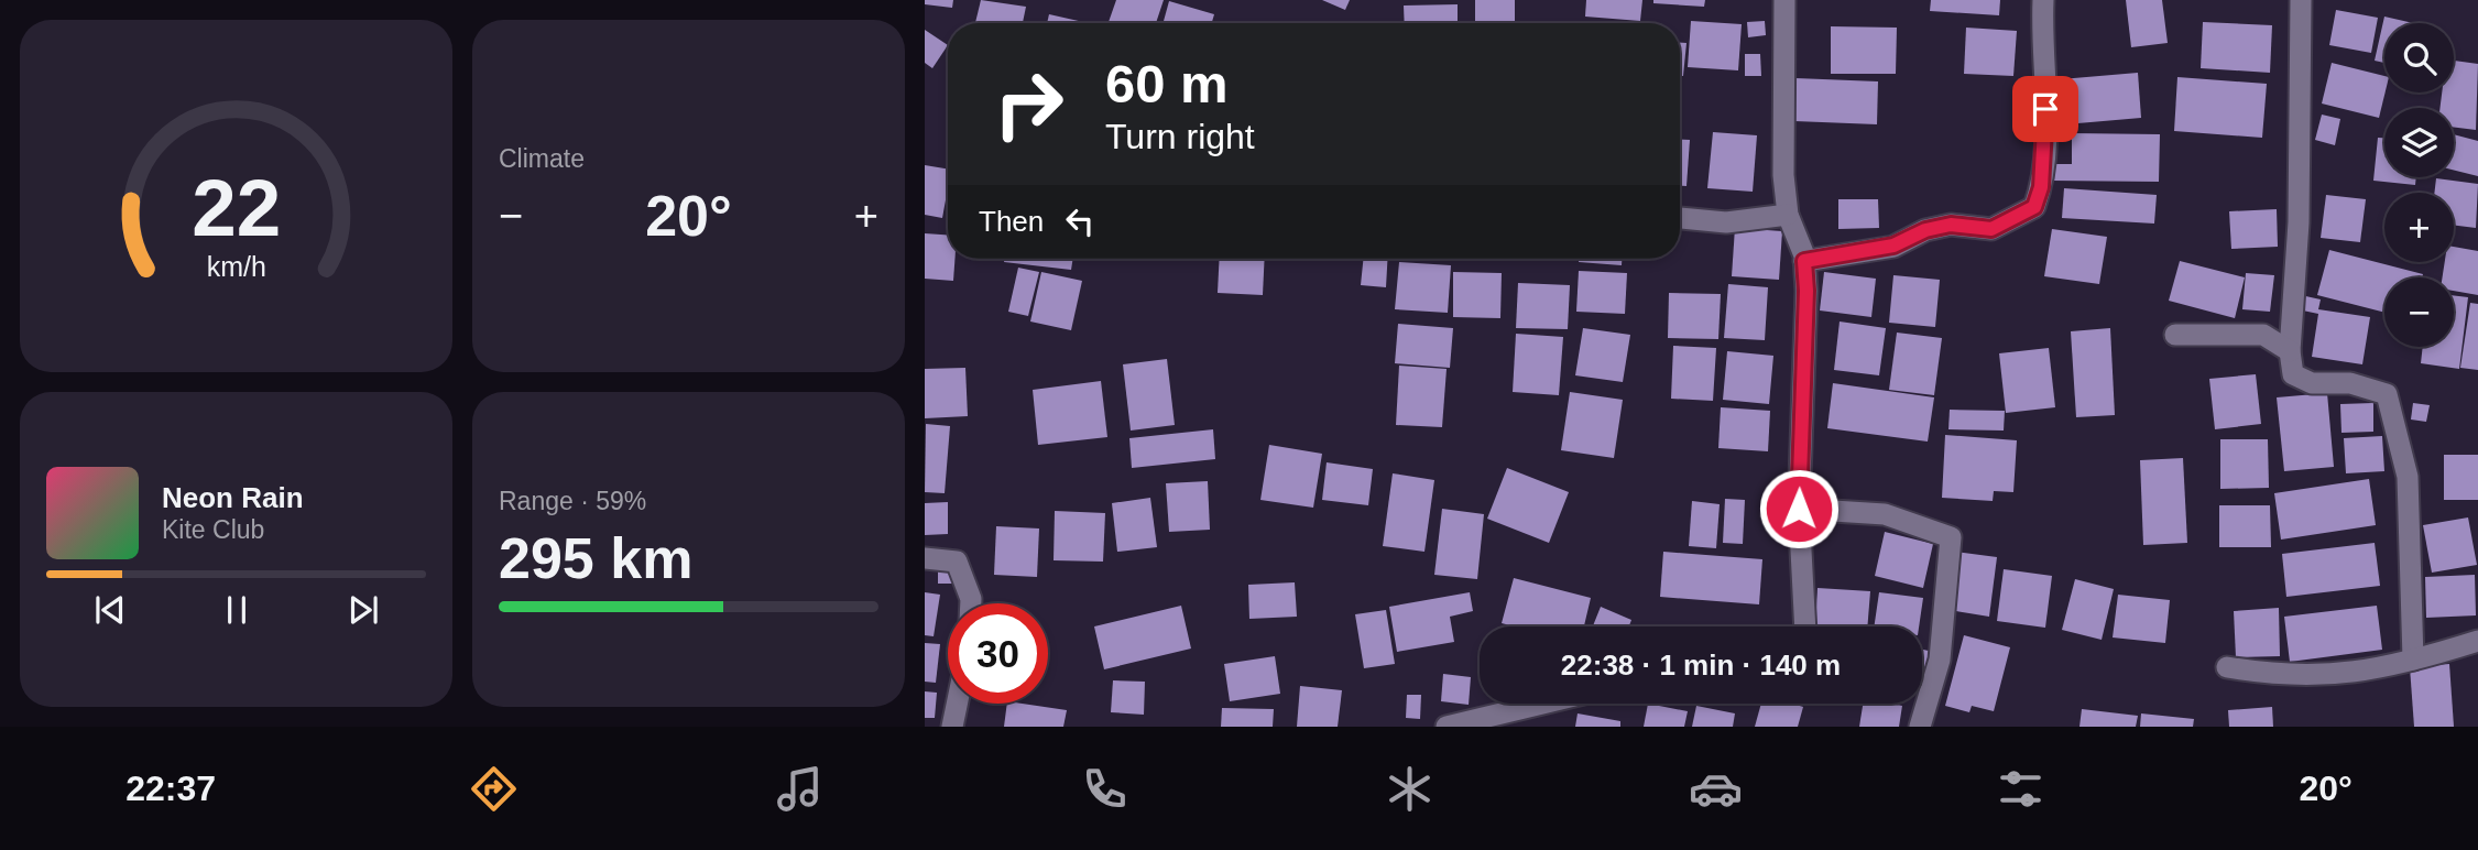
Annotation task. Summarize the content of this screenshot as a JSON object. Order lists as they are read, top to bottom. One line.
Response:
{"page":{"tile":["Climate",["Range · 59%","295 km"]],"map_buttons":["+","−"],"turn":["60 m","Turn right"],"heat":["−","20°","+"],"then":"Then","song":["Neon Rain","Kite Club"],"limit":"30","trip":"22:38 · 1 min · 140 m","tabs":["22:37","20°"],"gauge":["22","km/h"]}}
